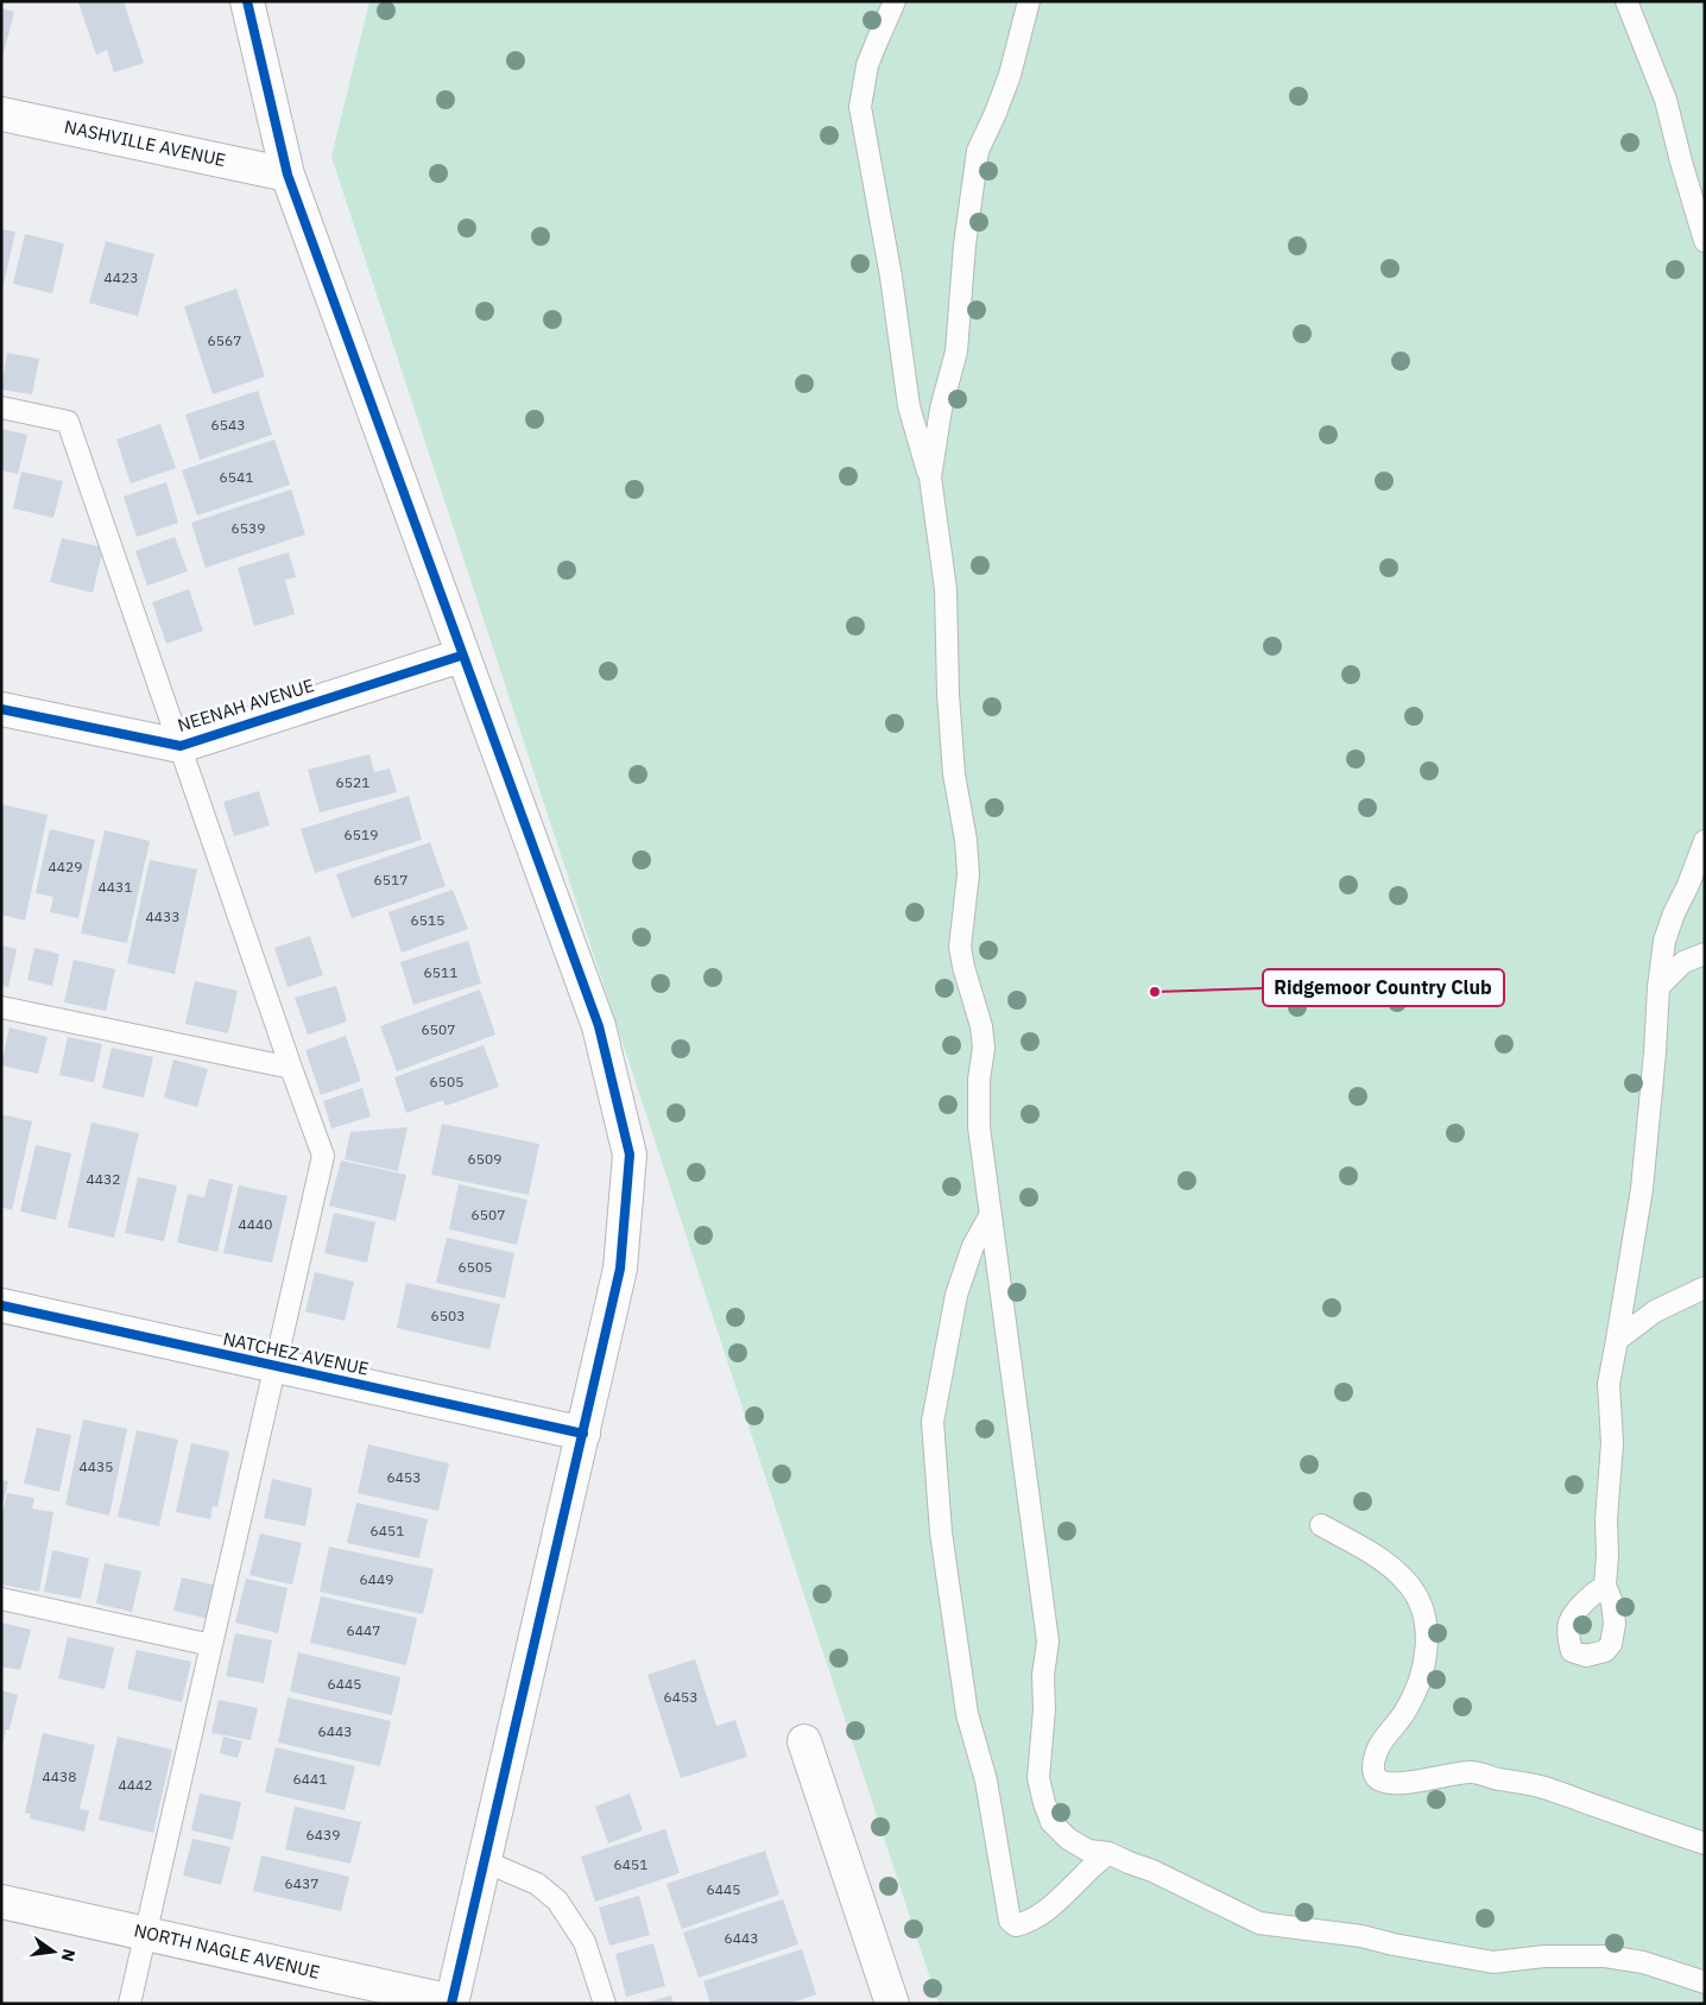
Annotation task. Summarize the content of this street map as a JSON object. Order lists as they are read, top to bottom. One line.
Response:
{"streets":{"street":["NASHVILLE AVENUE","NEENAH AVENUE","NATCHEZ AVENUE","NORTH NAGLE AVENUE"]},"places":["Ridgemoor Country Club"],"house_numbers":["4423","6567","6543","6541","6539","6521","6519","4429","6517","4431","4433","6515","6511","6507","6505","6509","4432","6507","4440","6505","6503","4435","6453","6451","6449","6447","6445","6453","6443","4438","6441","4442","6439","6451","6437","6445","6443"],"north":"right"}
